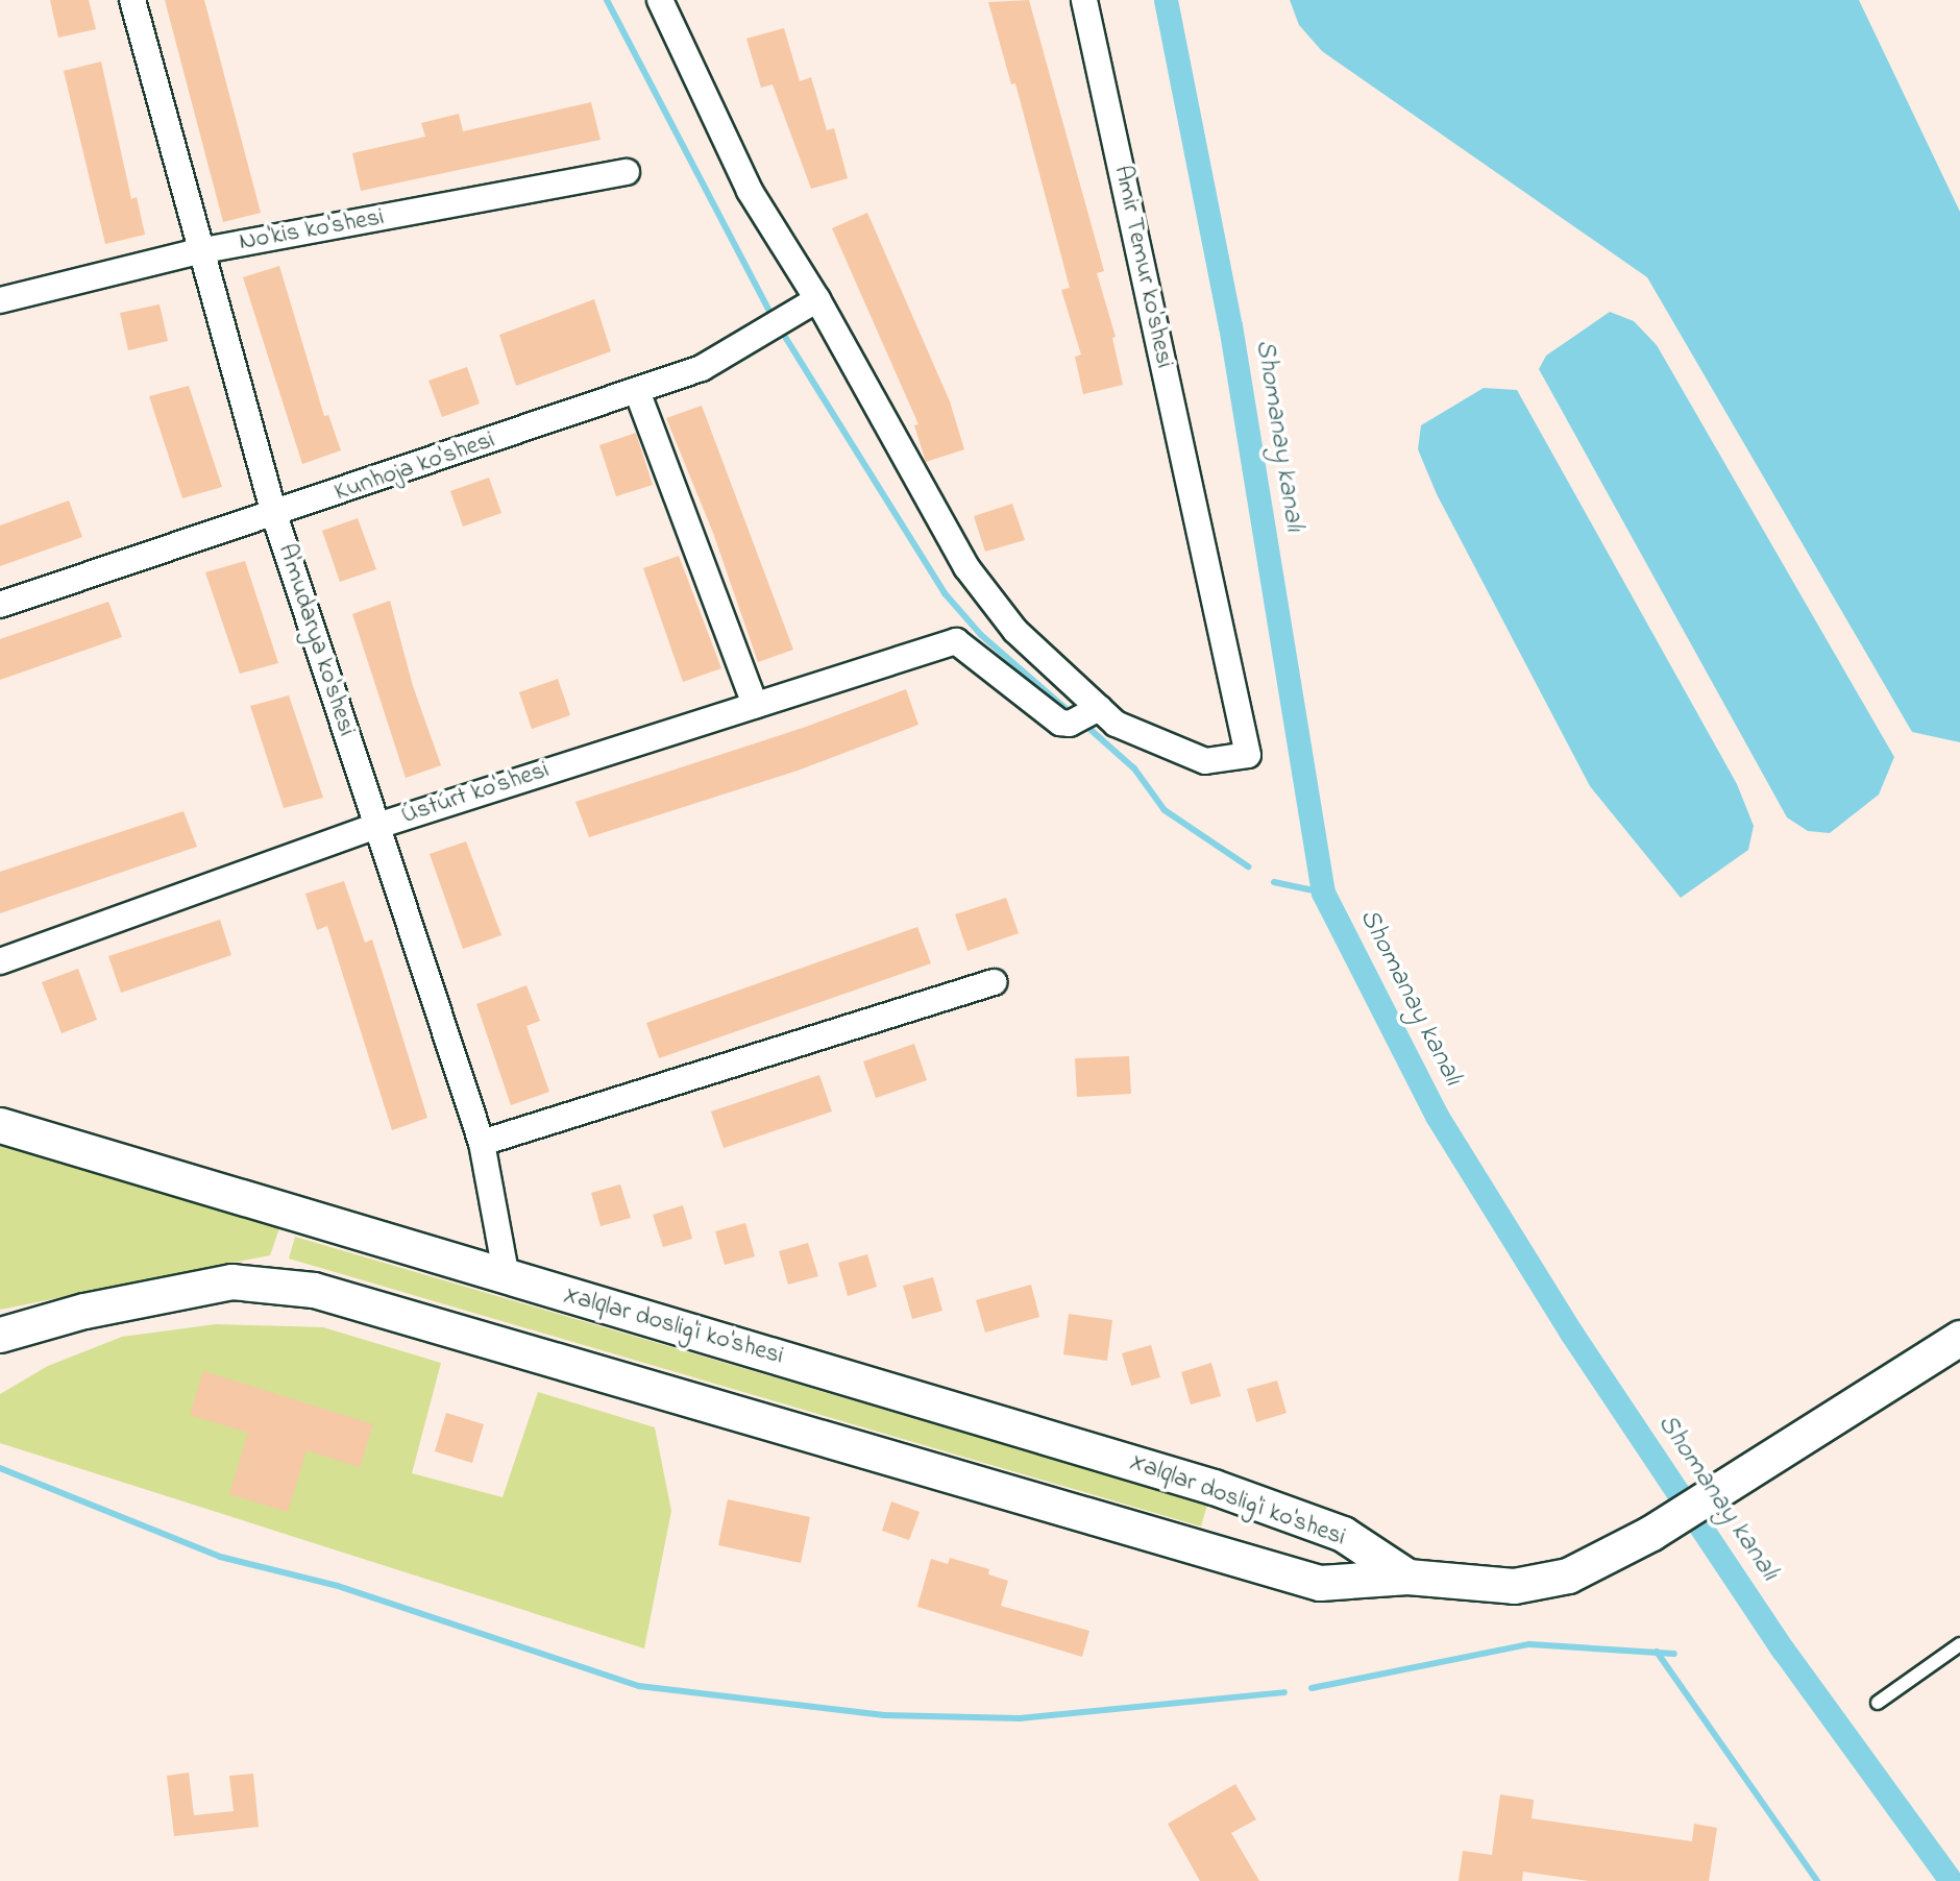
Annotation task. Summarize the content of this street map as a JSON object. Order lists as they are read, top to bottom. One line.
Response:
{"streets":{"main road":["Xalqlar doslig'i ko'shesi"],"street":["No'kis ko'shesi","Amir Temur ko'shesi","Kunhoja ko'shesi","A'mudarya ko'shesi","Ústúrt ko'shesi"]},"crossings":[["No'kis ko'shesi","A'mudarya ko'shesi"],["Amir Temur ko'shesi","Ústúrt ko'shesi"],["Kunhoja ko'shesi","A'mudarya ko'shesi"],["A'mudarya ko'shesi","Ústúrt ko'shesi"],["A'mudarya ko'shesi","Xalqlar doslig'i ko'shesi"]],"water":["Shomanay kanalı"]}
